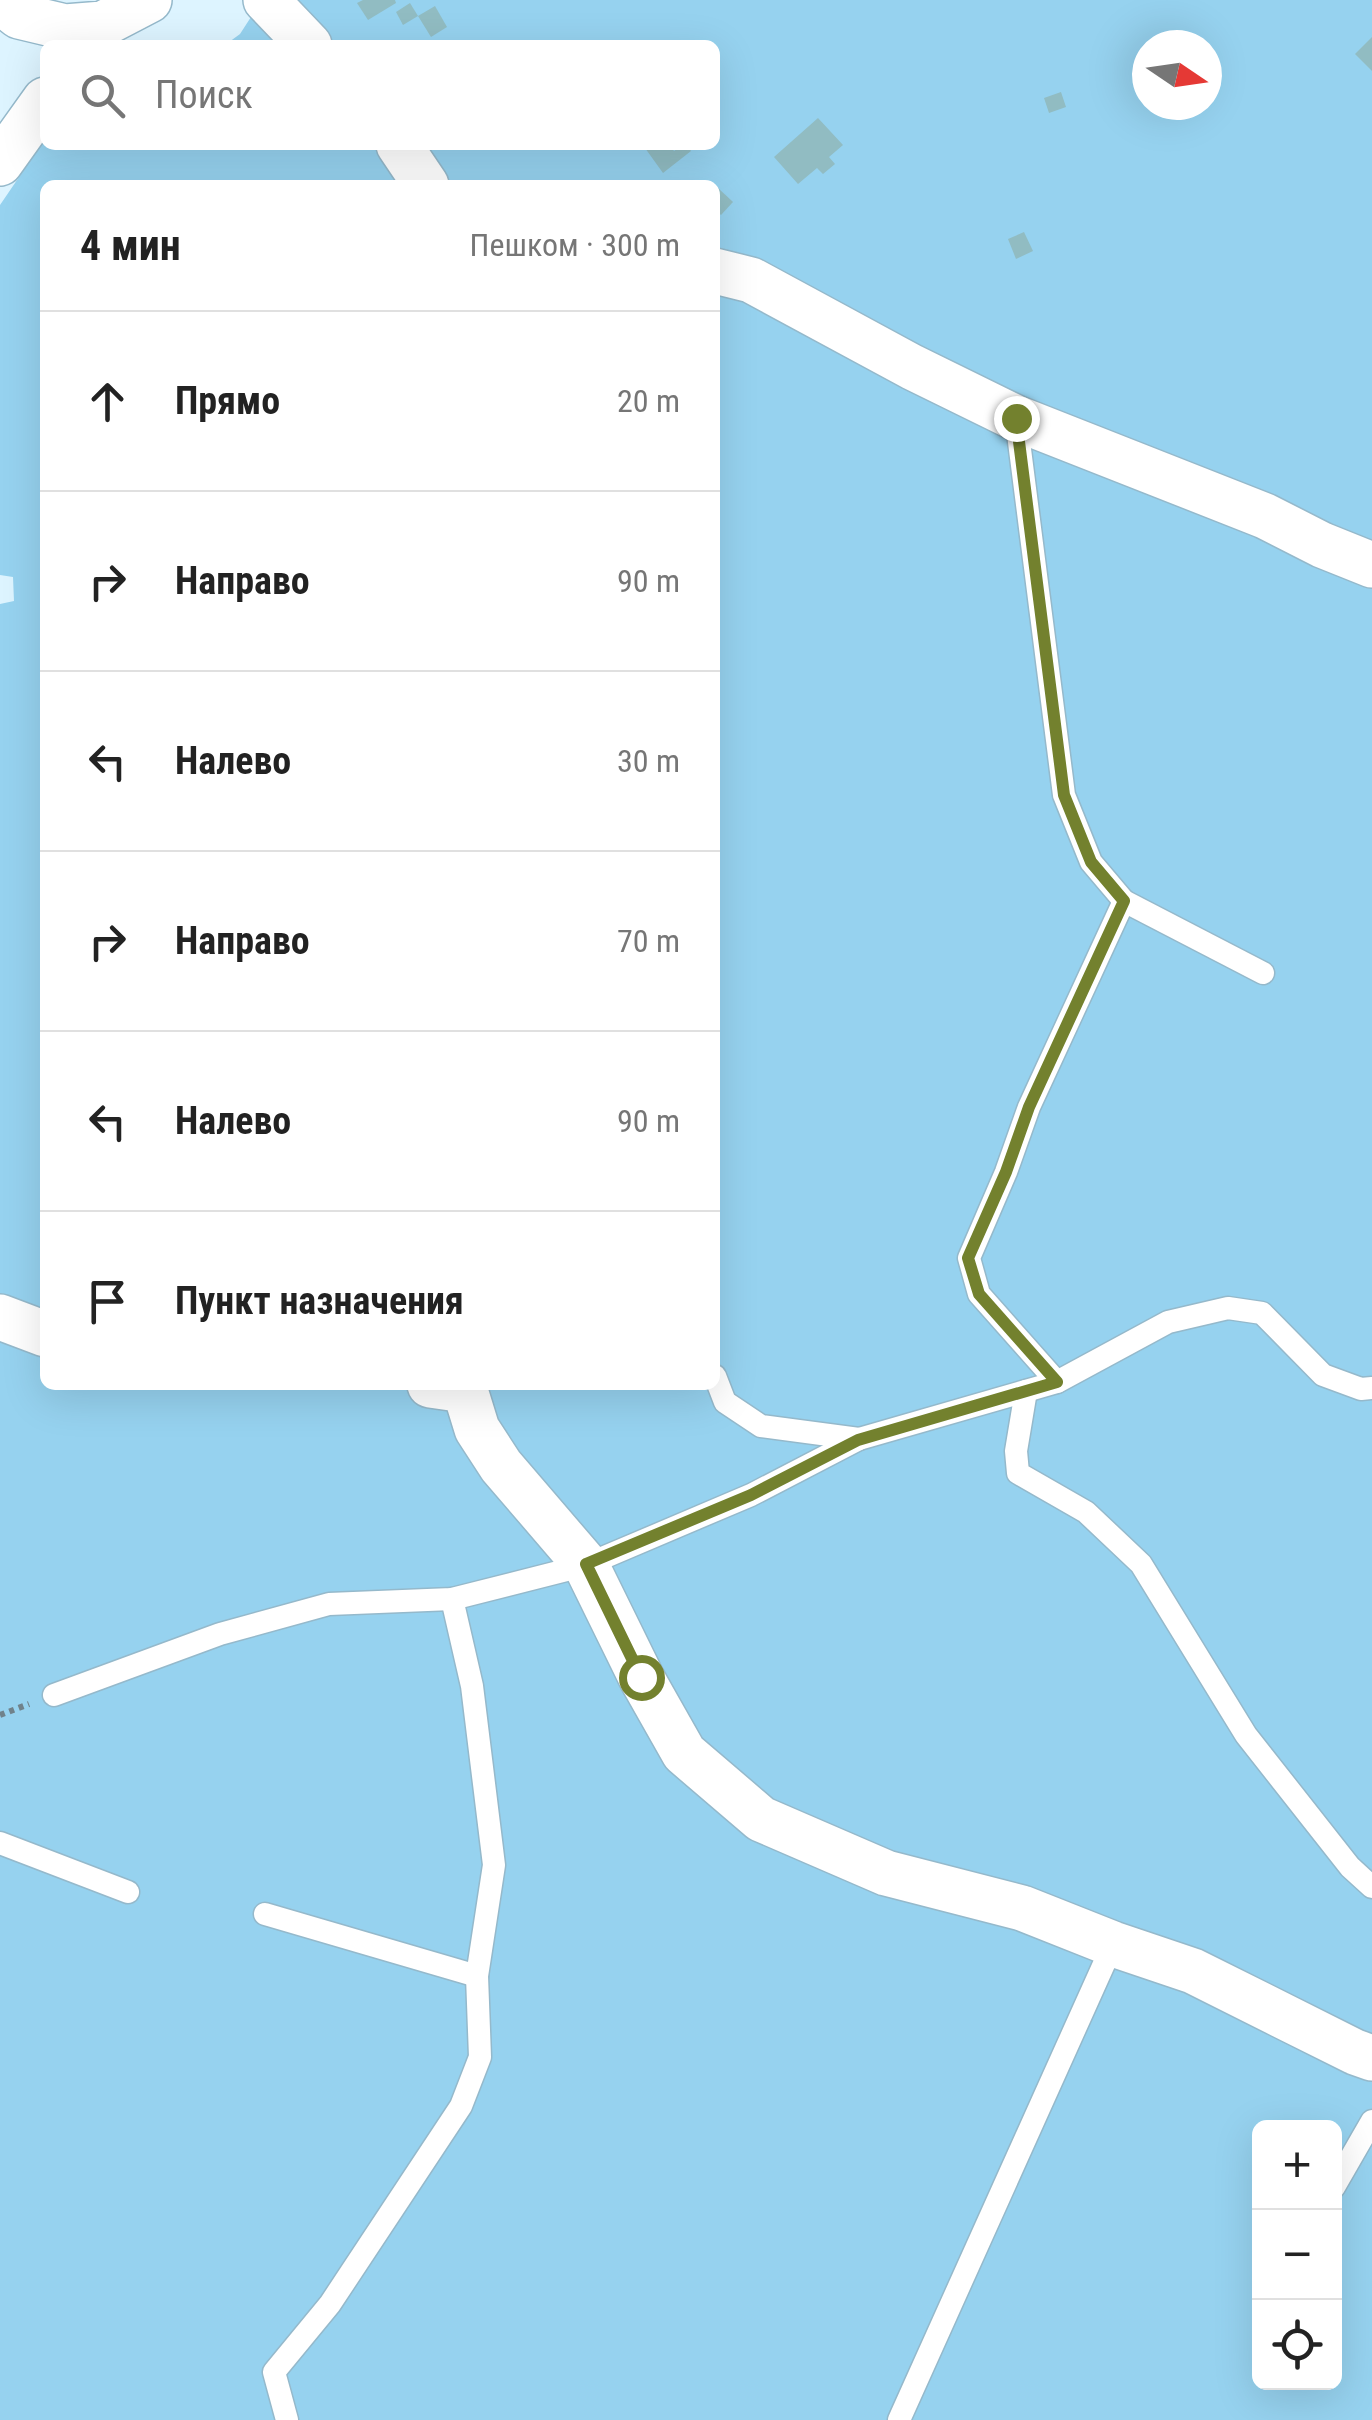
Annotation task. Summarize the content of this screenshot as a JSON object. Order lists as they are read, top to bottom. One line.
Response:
{"north":"right","page":{"search":"Поиск","heading":["4 мин","Пешком · 300 m"],"list":[["Прямо","20 m"],["Направо","90 m"],["Налево","30 m"],["Направо","70 m"],["Налево","90 m"],"Пункт назначения"],"map_buttons":["+","−"]}}
